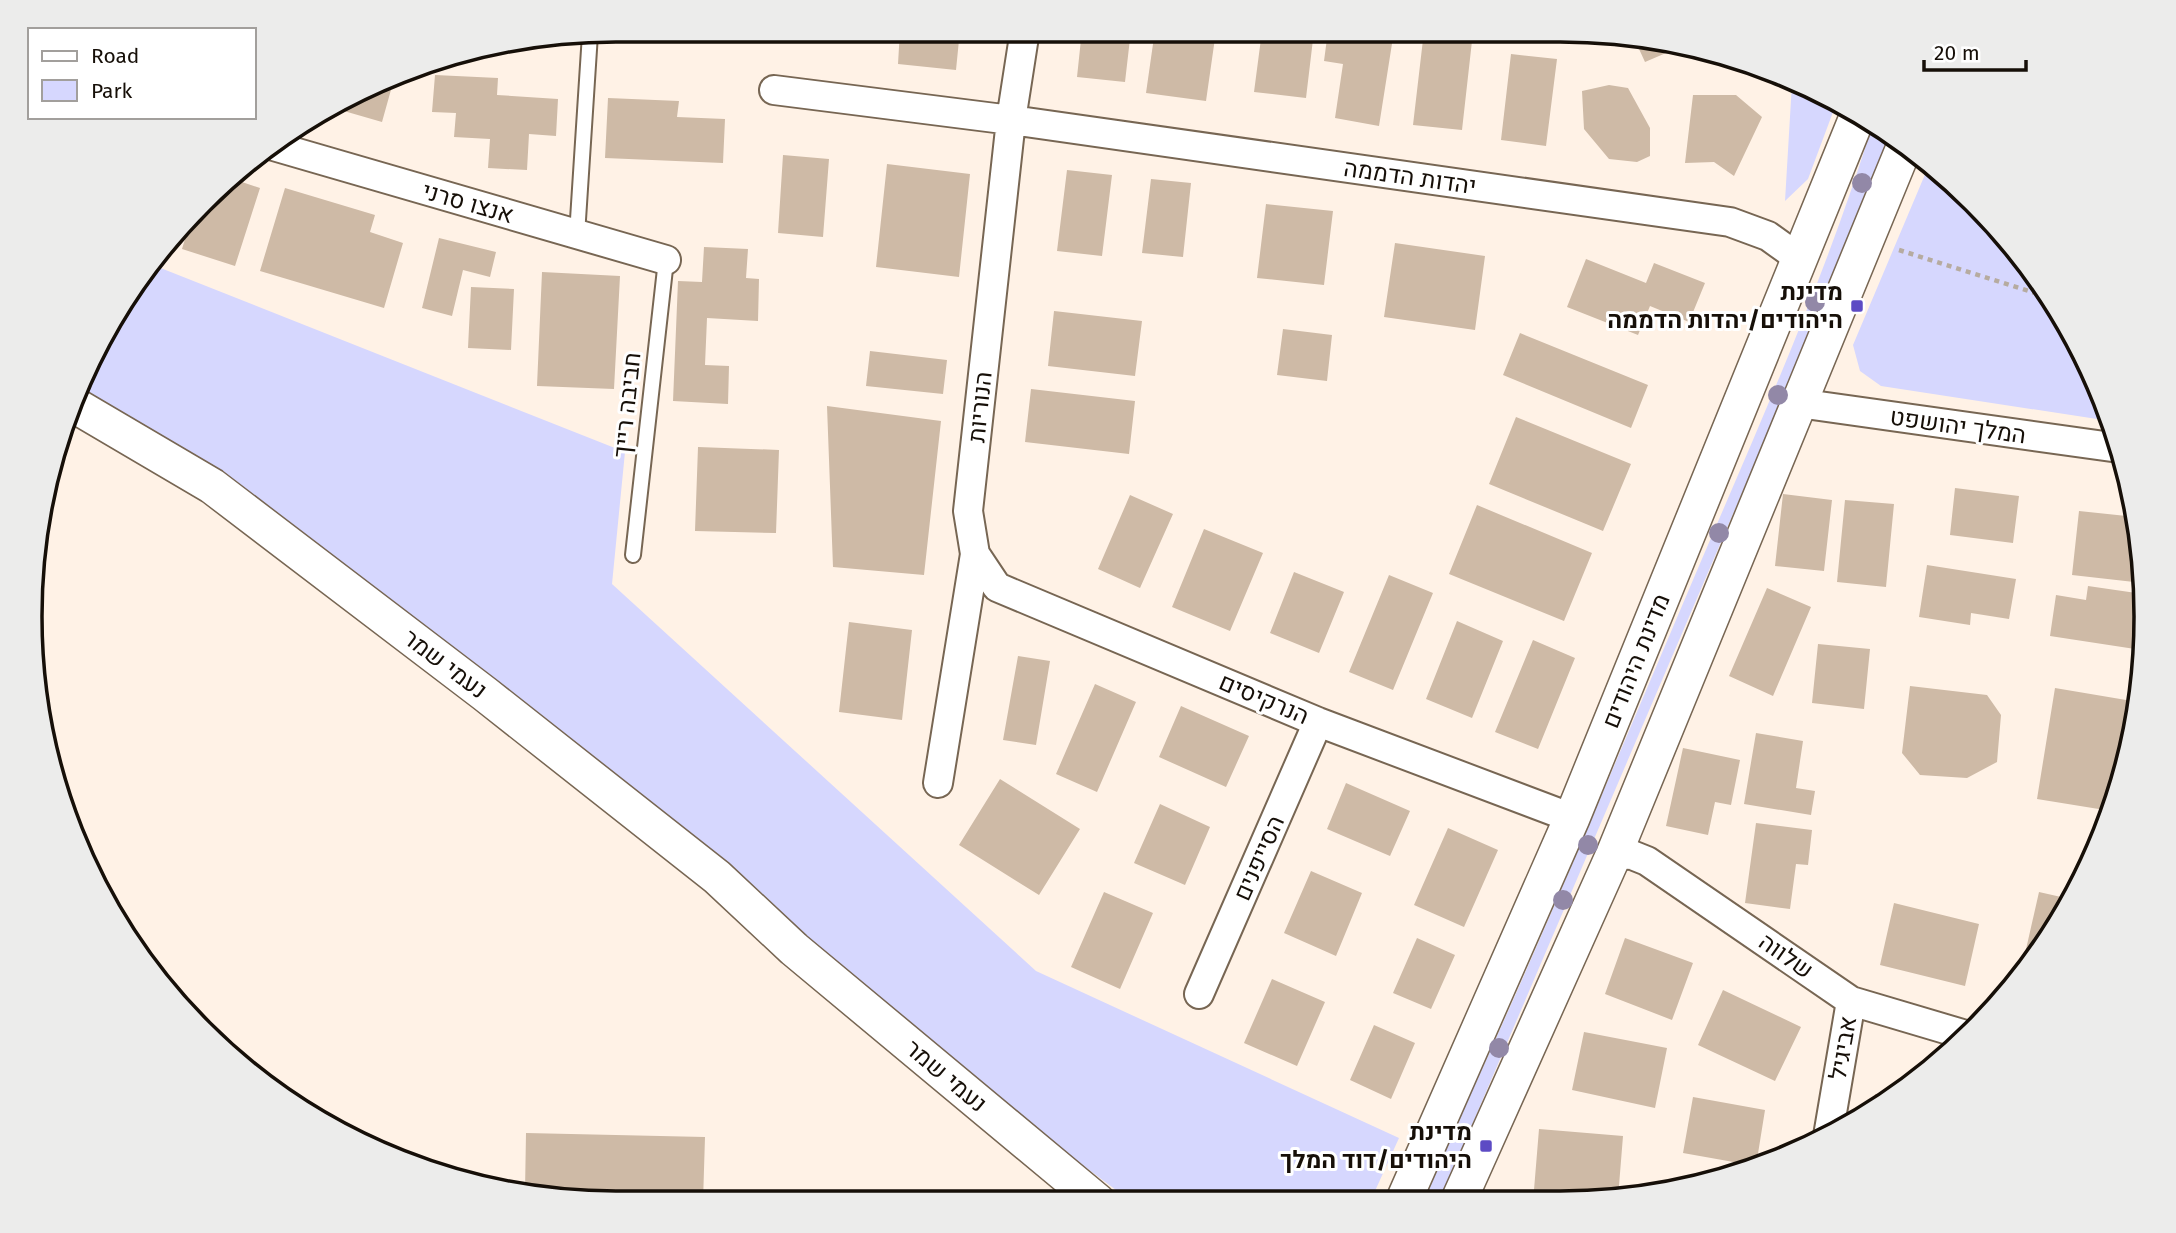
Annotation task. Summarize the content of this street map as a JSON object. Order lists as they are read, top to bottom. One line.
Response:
{"streets":{"street":["יהדות הדממה","אנצו סרני","הנוריות","המלך יהושפט","מדינת היהודים","נעמי שמר","הנרקיסים","הסייפנים","שלווה","אביגיל"],"lane":["חביבה רייך"]},"crossings":[["יהדות הדממה","הנוריות"],["יהדות הדממה","מדינת היהודים"],["אנצו סרני","חביבה רייך"],["הנוריות","הנרקיסים"],["מדינת היהודים","הנרקיסים"],["הנרקיסים","הסייפנים"],["שלווה","אביגיל"]],"places":{"transit":["מדינת היהודים/יהדות הדממה","מדינת היהודים/דוד המלך"]},"legend":["Road","Park"],"scale_bar":"20 m"}
